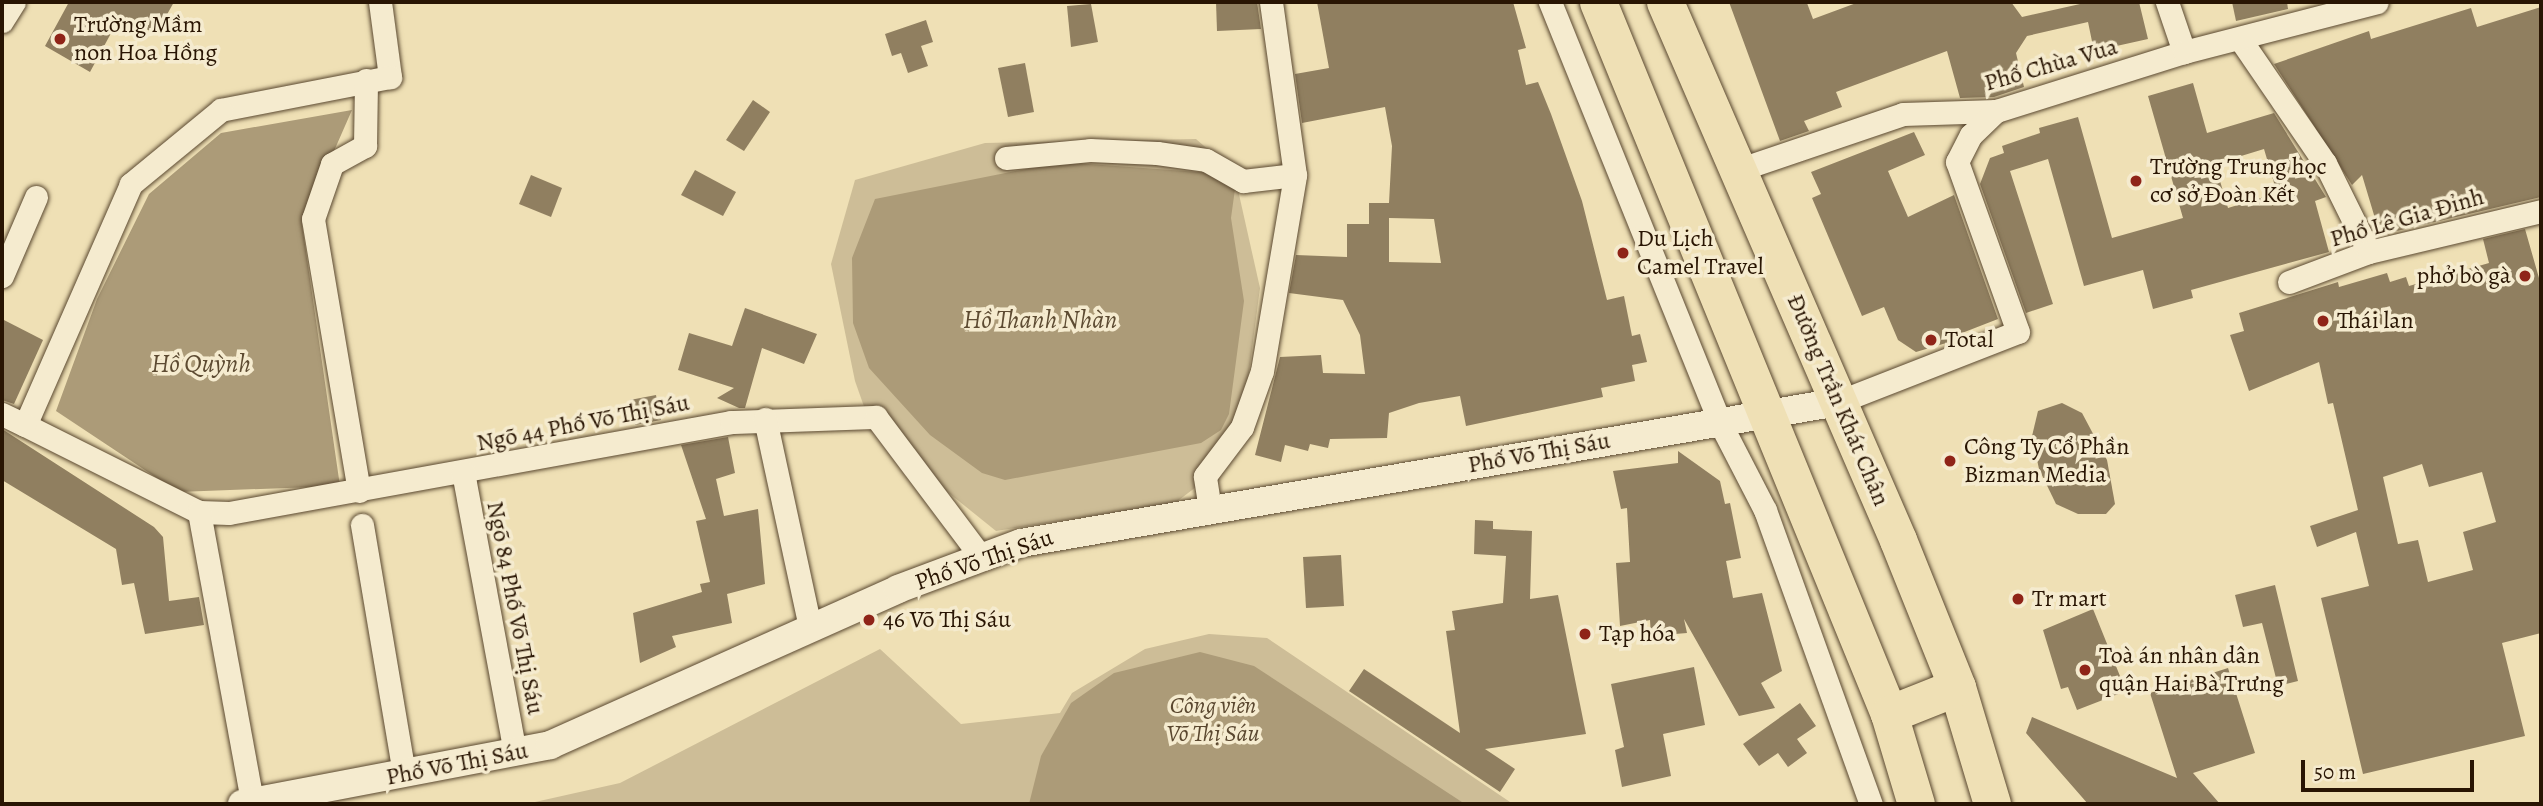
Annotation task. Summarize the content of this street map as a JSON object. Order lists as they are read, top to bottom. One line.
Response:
{"streets":{"main road":["Đường Trần Khát Chân"],"street":["Phố Chùa Vua","Phố Lê Gia Đỉnh","Ngõ 44 Phố Võ Thị Sáu","Phố Võ Thị Sáu","Ngõ 84 Phố Võ Thị Sáu"]},"crossings":[["Phố Chùa Vua","Đường Trần Khát Chân"],["Đường Trần Khát Chân","Phố Võ Thị Sáu"],["Ngõ 44 Phố Võ Thị Sáu","Phố Võ Thị Sáu"],["Ngõ 44 Phố Võ Thị Sáu","Ngõ 84 Phố Võ Thị Sáu"],["Phố Võ Thị Sáu","Ngõ 84 Phố Võ Thị Sáu"]],"water":["Hồ Thanh Nhàn","Hồ Quỳnh"],"parks":["Công viên Võ Thị Sáu"],"places":["Trường Mầm non Hoa Hồng","Trường Trung học cơ sở Đoàn Kết","Du Lịch Camel Travel","phở bò gà","Thái lan","Total","Công Ty Cổ Phần Bizman Media","Tr mart","46 Võ Thị Sáu","Tạp hóa","Toà án nhân dân quận Hai Bà Trưng"],"scale_bar":"50 m"}
